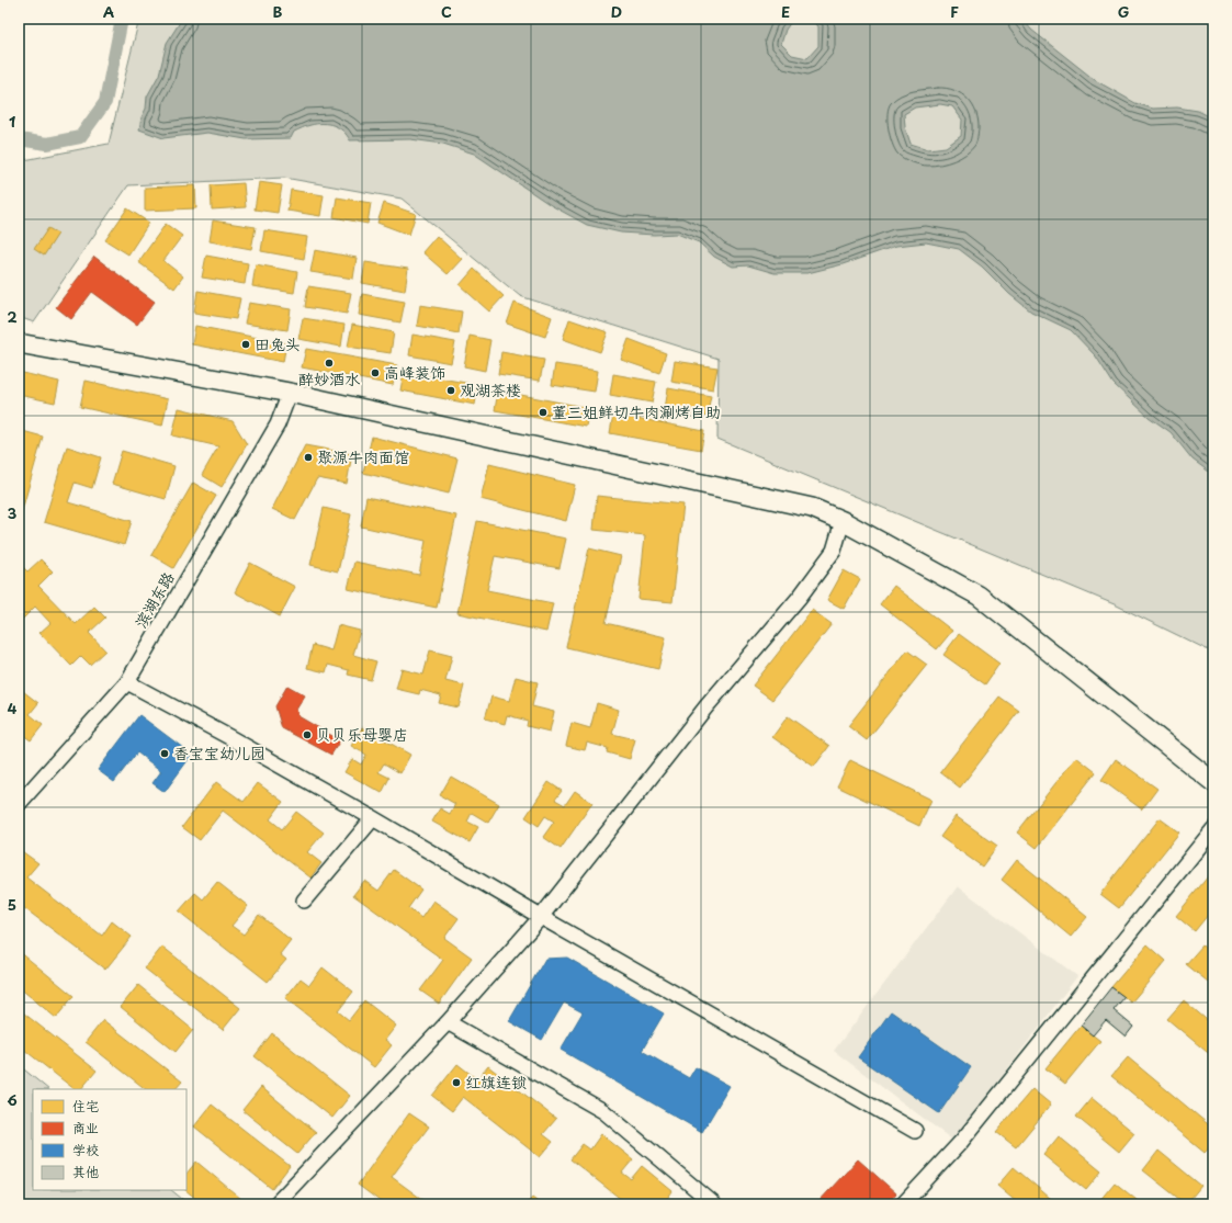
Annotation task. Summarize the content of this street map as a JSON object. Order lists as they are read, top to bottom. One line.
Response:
{"streets":{"street":["滨湖东路"]},"places":["田兔头","醉妙酒水","高峰装饰","观湖茶楼","董三姐鲜切牛肉涮烤自助","聚源牛肉面馆","贝贝乐母婴店","香宝宝幼儿园","红旗连锁"],"legend":["住宅","商业","学校","其他"],"grid":{"columns":["A","B","C","D","E","F","G"],"rows":["1","2","3","4","5","6"]}}
